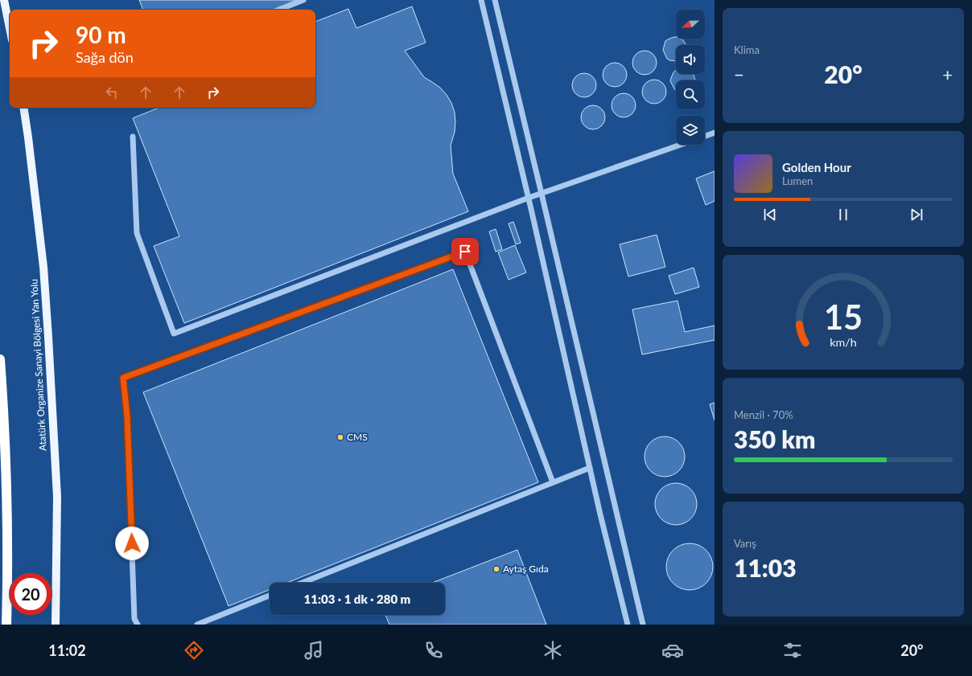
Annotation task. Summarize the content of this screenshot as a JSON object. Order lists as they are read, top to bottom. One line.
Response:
{"streets":{"main road":["Atatürk Organize Sanayi Bölgesi Yan Yolu"]},"places":["CMS","Aytaş Gıda"],"north":"left","page":{"tile":["Klima",["Menzil · 70%","350 km"],["Varış","11:03"]],"turn":["90 m","Sağa dön"],"heat":["−","20°","+"],"song":["Golden Hour","Lumen"],"limit":"20","trip":"11:03 · 1 dk · 280 m","tabs":["11:02","20°"],"gauge":["15","km/h"]}}
